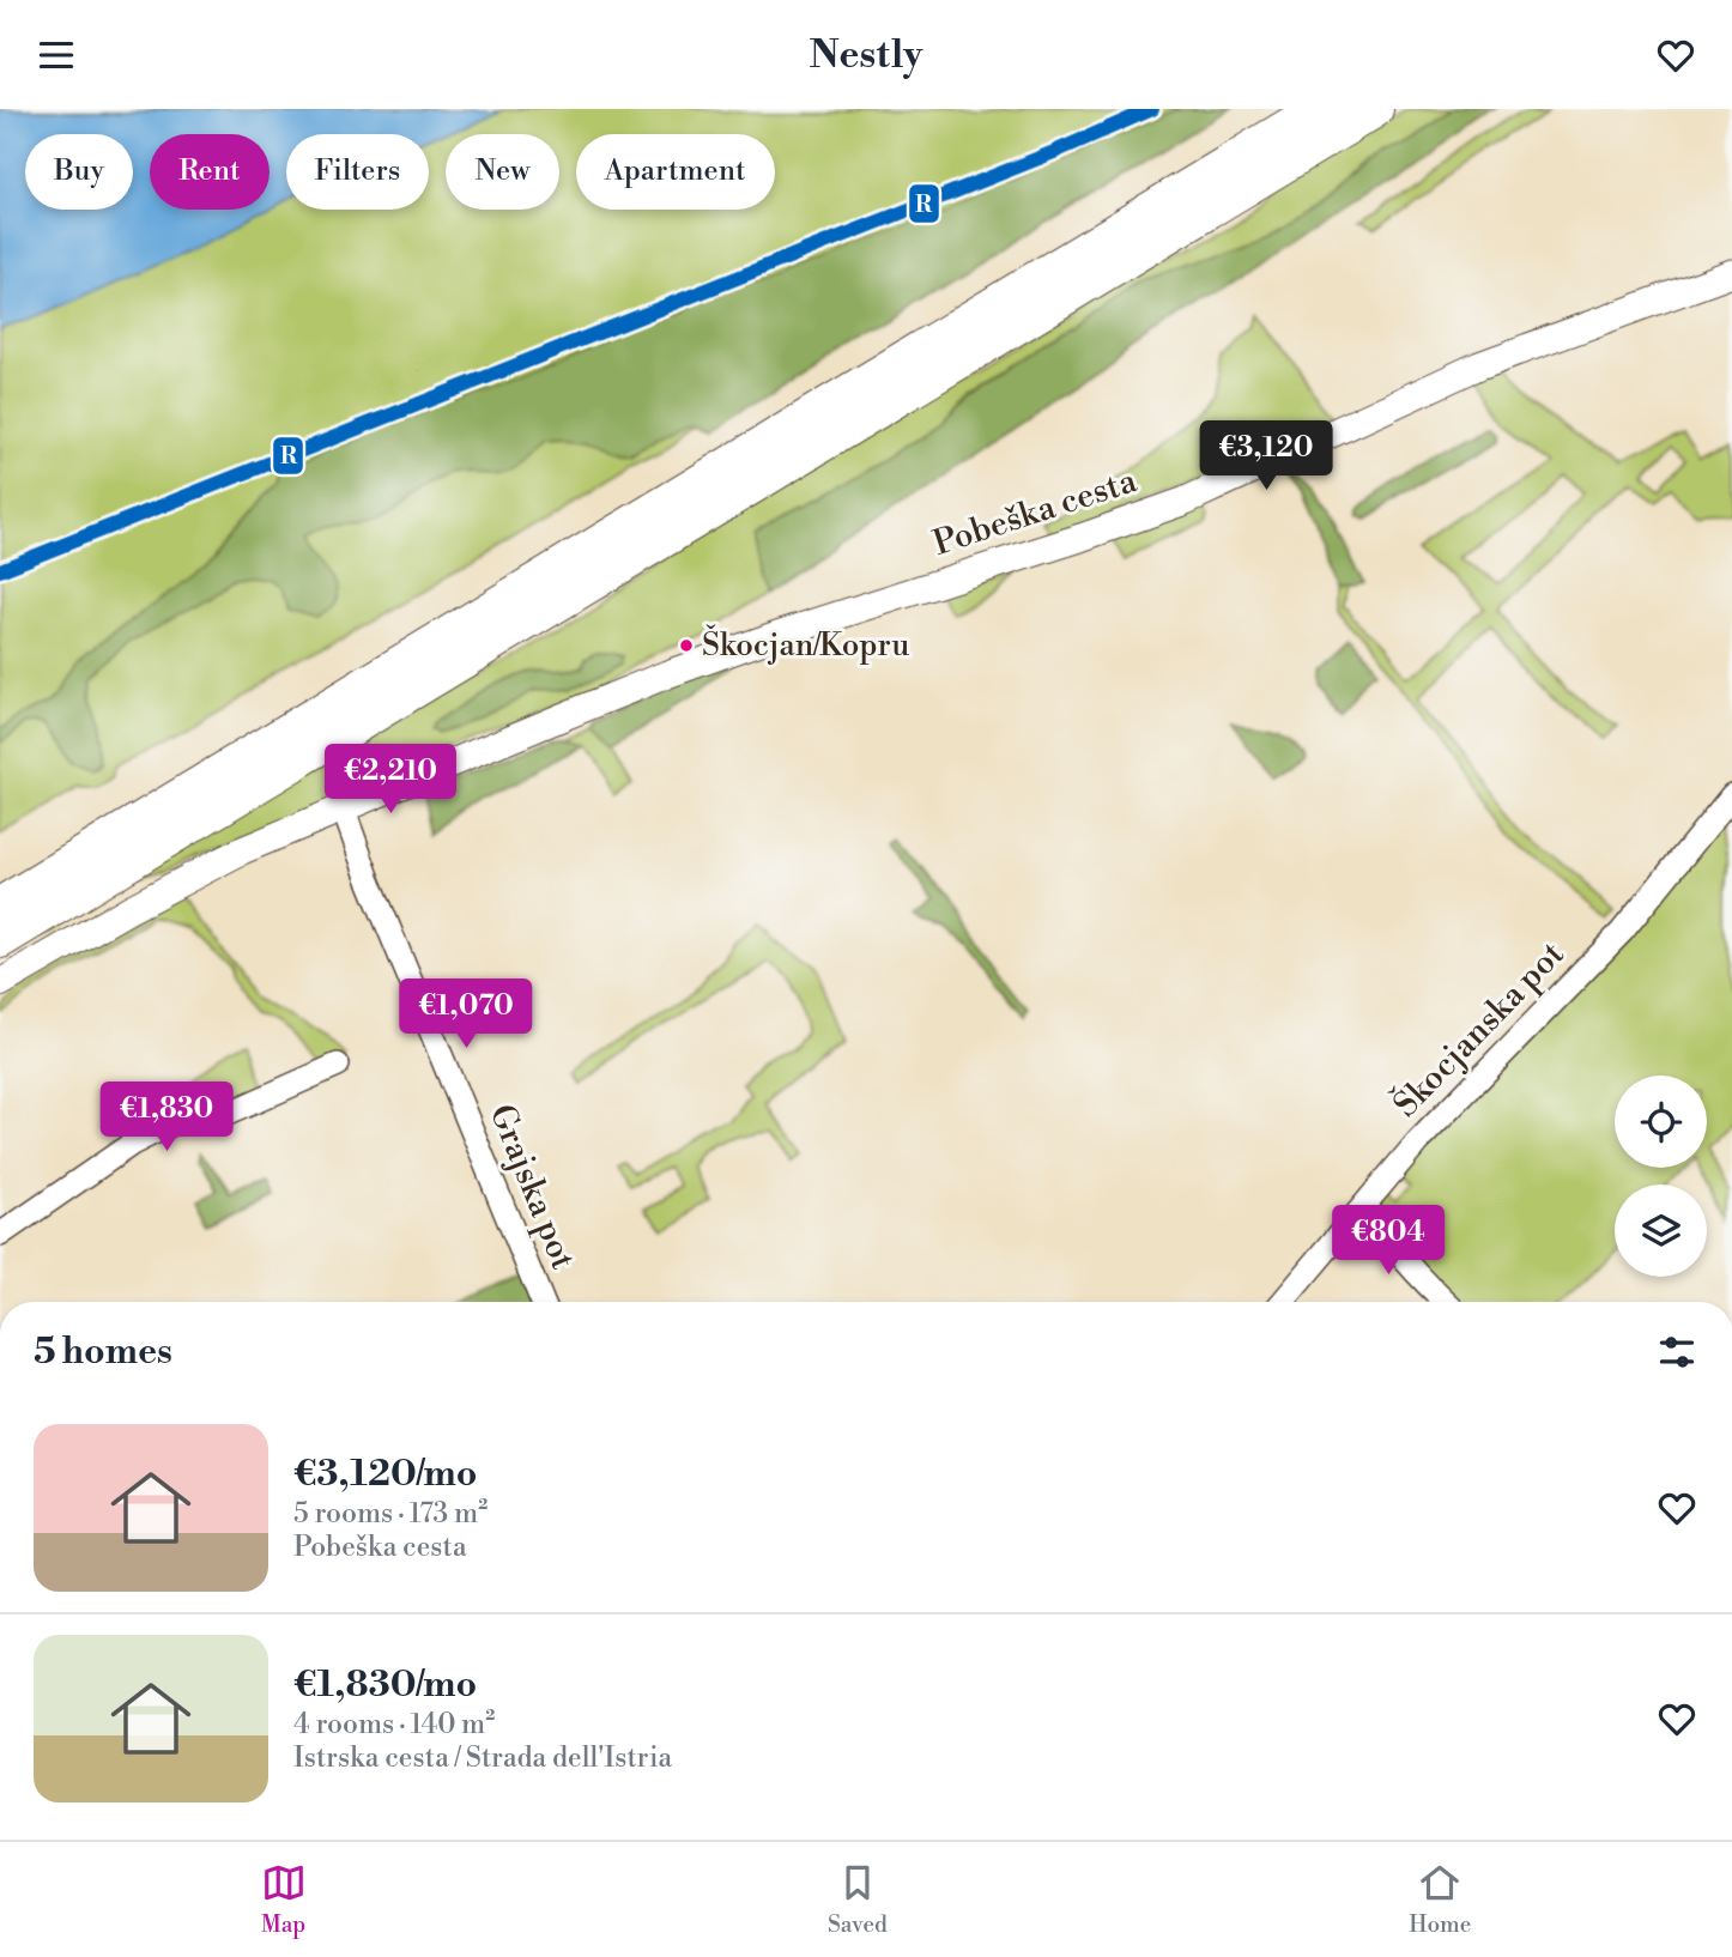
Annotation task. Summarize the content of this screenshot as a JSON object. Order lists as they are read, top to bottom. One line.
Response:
{"streets":{"street":["Pobeška cesta","Škocjanska pot","Grajska pot"]},"crossings":[["Pobeška cesta","Grajska pot"]],"places":["Škocjan/Kopru"],"lines":["transit line R"],"page":{"header":"Nestly","chip":["Buy","Rent","Filters","New","Apartment"],"price":["€3,120","€2,210","€1,070","€1,830","€804"],"heading":"5 homes","list":[{"name":"€3,120/mo","note":"5 rooms · 173 m² · Pobeška cesta"},{"name":"€1,830/mo","note":"4 rooms · 140 m² · Istrska cesta / Strada dell'Istria"}],"tabs":["Map","Saved","Home"]}}
